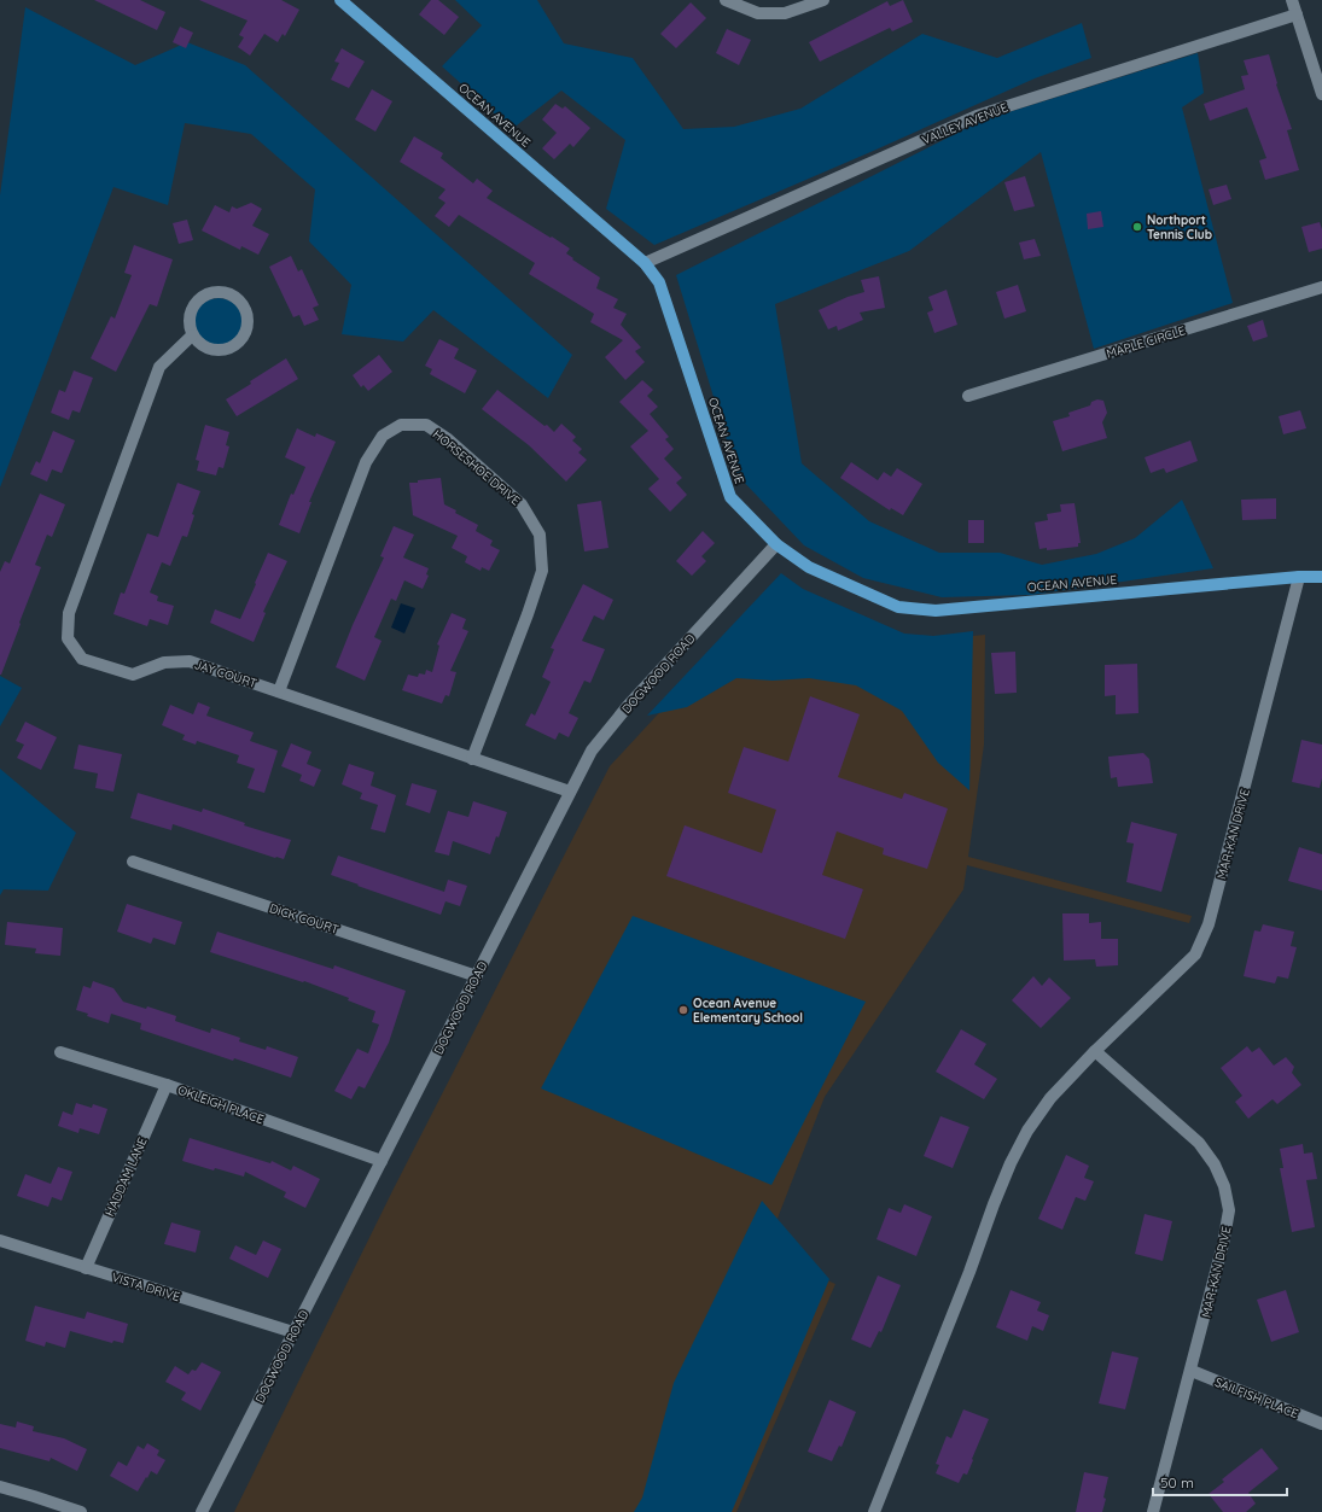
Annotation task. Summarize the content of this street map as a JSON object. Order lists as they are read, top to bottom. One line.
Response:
{"streets":{"main road":["OCEAN AVENUE"],"street":["VALLEY AVENUE","MAPLE CIRCLE","HORSESHOE DRIVE","JAY COURT","DOGWOOD ROAD","MAR-KAN DRIVE","DICK COURT","OKLEIGH PLACE","HADDAM LANE","VISTA DRIVE","SAILFISH PLACE"]},"crossings":[["OCEAN AVENUE","VALLEY AVENUE"],["OCEAN AVENUE","DOGWOOD ROAD"],["OCEAN AVENUE","MAR-KAN DRIVE"],["HORSESHOE DRIVE","JAY COURT"],["JAY COURT","DOGWOOD ROAD"],["DOGWOOD ROAD","DICK COURT"],["DOGWOOD ROAD","OKLEIGH PLACE"],["DOGWOOD ROAD","VISTA DRIVE"],["MAR-KAN DRIVE","SAILFISH PLACE"],["OKLEIGH PLACE","HADDAM LANE"],["HADDAM LANE","VISTA DRIVE"]],"places":["Northport Tennis Club","Ocean Avenue Elementary School"],"scale_bar":"50 m"}
